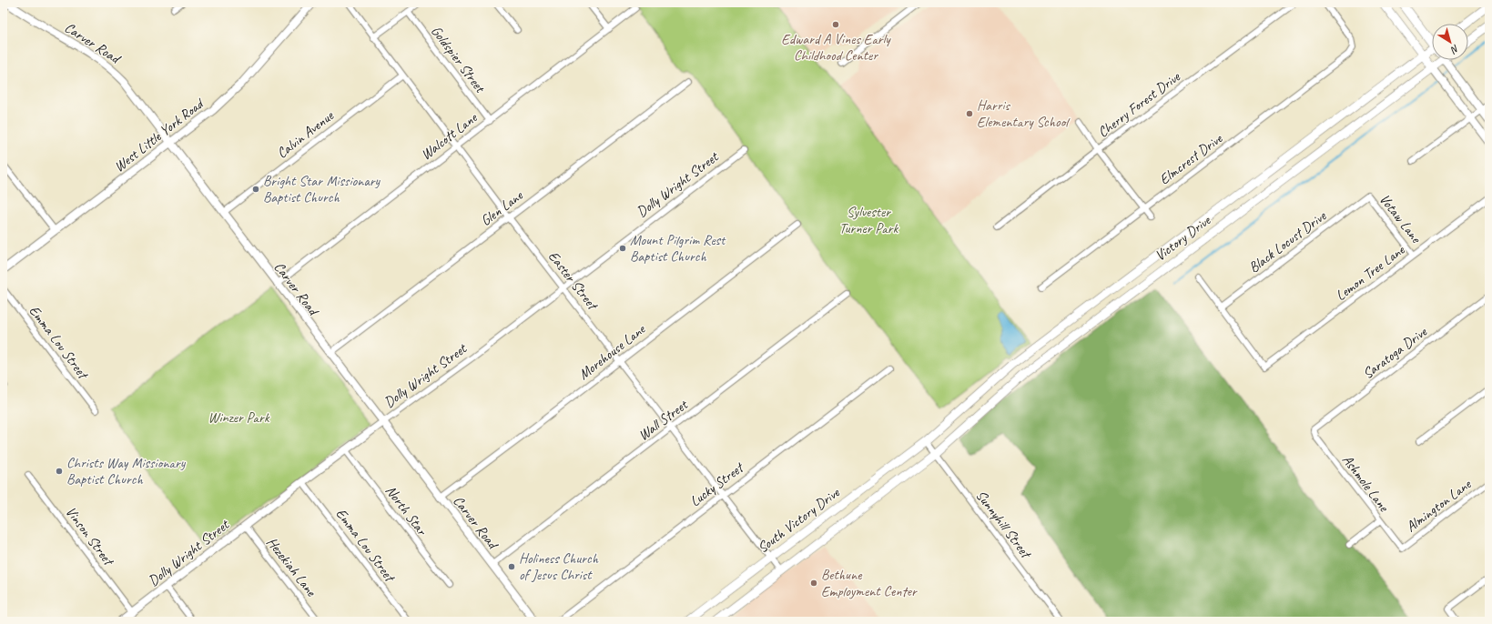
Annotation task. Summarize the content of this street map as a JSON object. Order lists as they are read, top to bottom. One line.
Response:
{"streets":{"main road":["Victory Drive","South Victory Drive"],"street":["Carver Road","Goldspier Street","Cherry Forest Drive","Calvin Avenue","West Little York Road","Walcott Lane","Elmcrest Drive","Dolly Wright Street","Glen Lane","Votaw Lane","Black Locust Drive","Lemon Tree Lane","Easter Street","Emma Lou Street","Morehouse Lane","Saratoga Drive","Wall Street","Ashmole Lane","Lucky Street","Almington Lane","North Star","Sunnyhill Street","Vinson Street","Hezekiah Lane"]},"crossings":[["Carver Road","Calvin Avenue"],["Carver Road","West Little York Road"],["Carver Road","Walcott Lane"],["Carver Road","Dolly Wright Street"],["Carver Road","Glen Lane"],["Carver Road","Morehouse Lane"],["Carver Road","Wall Street"],["Goldspier Street","Walcott Lane"],["Calvin Avenue","Easter Street"],["Walcott Lane","Easter Street"],["Dolly Wright Street","Easter Street"],["Dolly Wright Street","Emma Lou Street"],["Dolly Wright Street","North Star"],["Dolly Wright Street","Vinson Street"],["Dolly Wright Street","Hezekiah Lane"],["Glen Lane","Easter Street"],["Votaw Lane","Black Locust Drive"],["Votaw Lane","Lemon Tree Lane"],["Victory Drive","South Victory Drive"],["Victory Drive","Sunnyhill Street"],["Black Locust Drive","Lemon Tree Lane"],["Easter Street","Morehouse Lane"],["Easter Street","Wall Street"],["Easter Street","Lucky Street"],["Easter Street","South Victory Drive"],["Saratoga Drive","Ashmole Lane"],["Ashmole Lane","Almington Lane"],["South Victory Drive","Sunnyhill Street"]],"parks":["Sylvester Turner Park","Winzer Park"],"places":["Edward A Vines Early Childhood Center","Harris Elementary School","Bright Star Missionary Baptist Church","Mount Pilgrim Rest Baptist Church","Christs Way Missionary Baptist Church","Holiness Church of Jesus Christ","Bethune Employment Center"],"north":"bottom right"}
